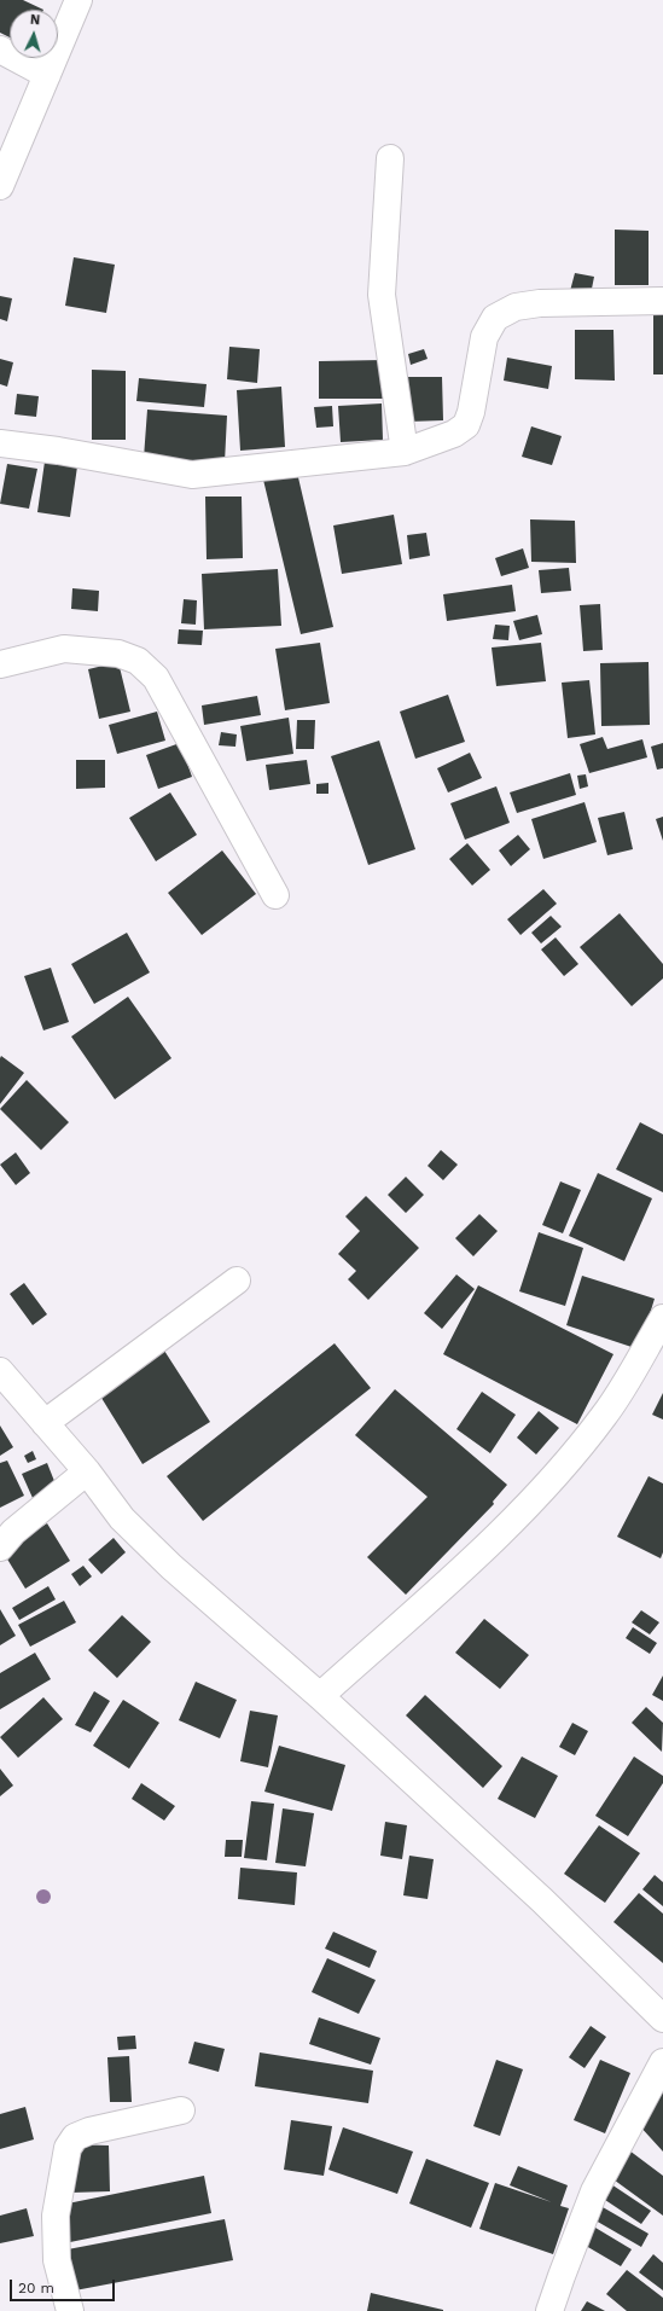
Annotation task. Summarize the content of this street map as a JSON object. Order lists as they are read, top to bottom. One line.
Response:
{"scale_bar":"20 m","north":"top"}
